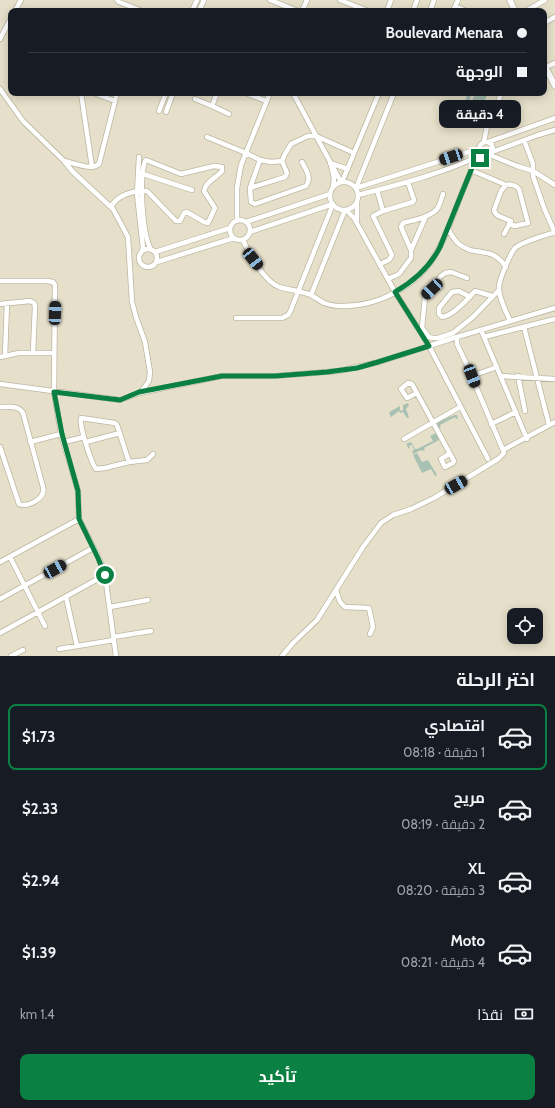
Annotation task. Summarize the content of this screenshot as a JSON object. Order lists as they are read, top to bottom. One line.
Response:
{"page":{"banner":["Boulevard Menara","الوجهة"],"bubble":"4 دقيقة","heading":"اختر الرحلة","list":[{"name":"اقتصادي","note":"1 دقيقة · 08:18","value":"$1.73"},{"name":"مريح","note":"2 دقيقة · 08:19","value":"$2.33"},{"name":"XL","note":"3 دقيقة · 08:20","value":"$2.94"},{"name":"Moto","note":"4 دقيقة · 08:21","value":"$1.39"}],"pay":["نقدًا","1.4 km"],"buttons":"تأكيد"}}
